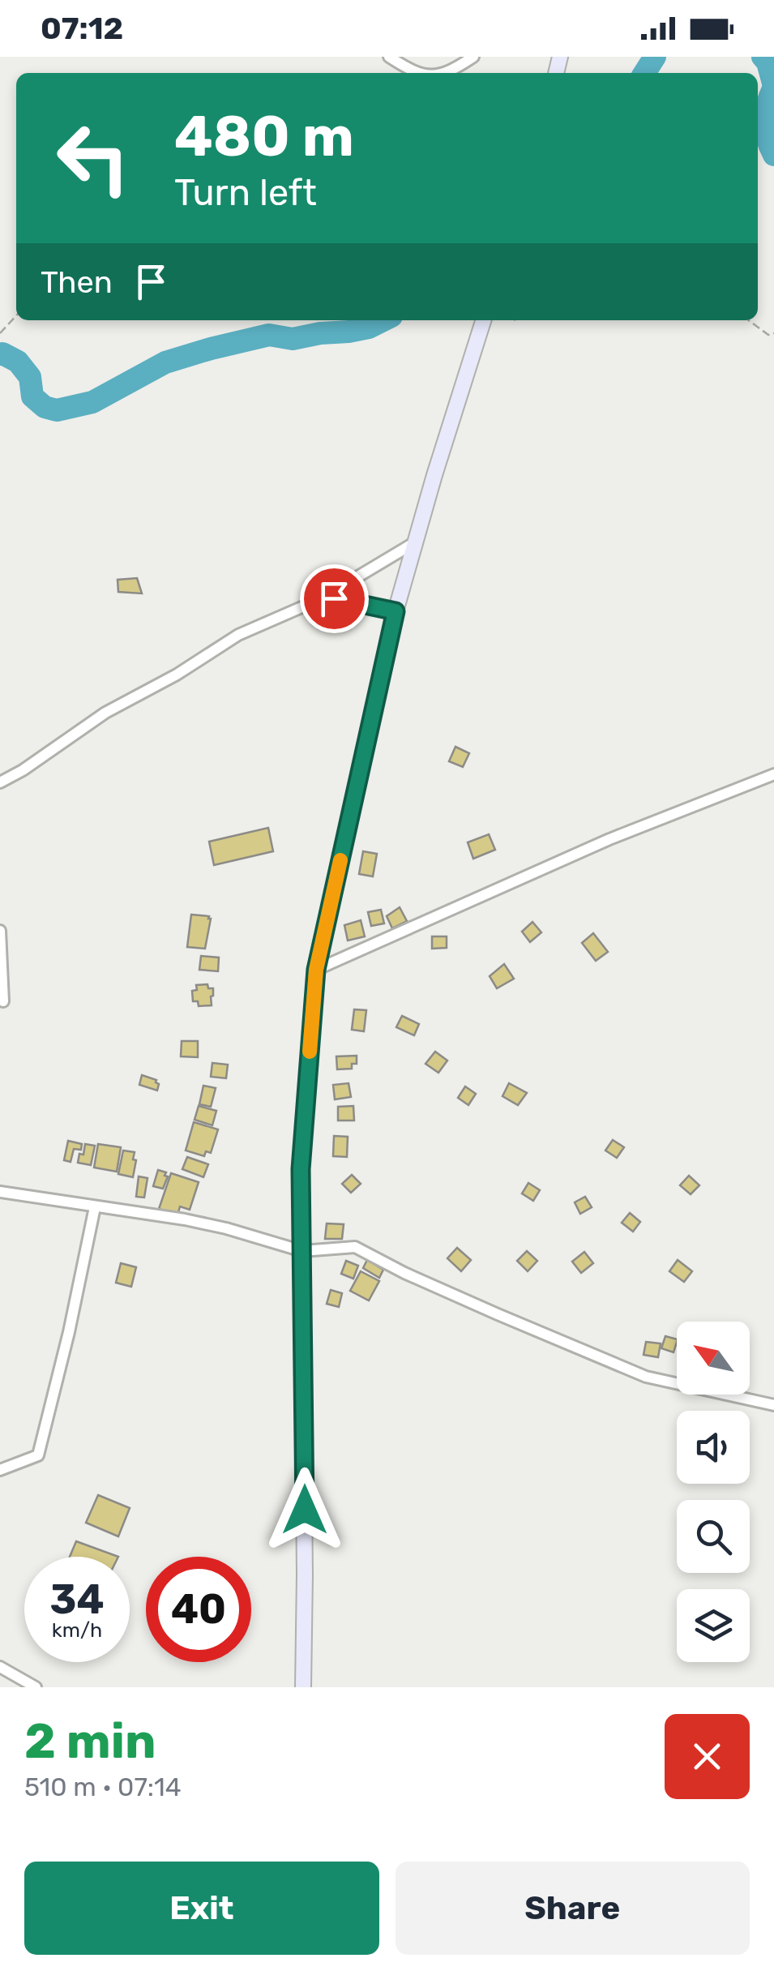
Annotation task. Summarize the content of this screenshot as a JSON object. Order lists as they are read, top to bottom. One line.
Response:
{"north":"top left","page":{"status":"07:12","turn":["480 m","Turn left"],"then":"Then","speed":"34 km/h","limit":"40","heading":["2 min","510 m · 07:14"],"buttons":["Exit","Share"]}}
